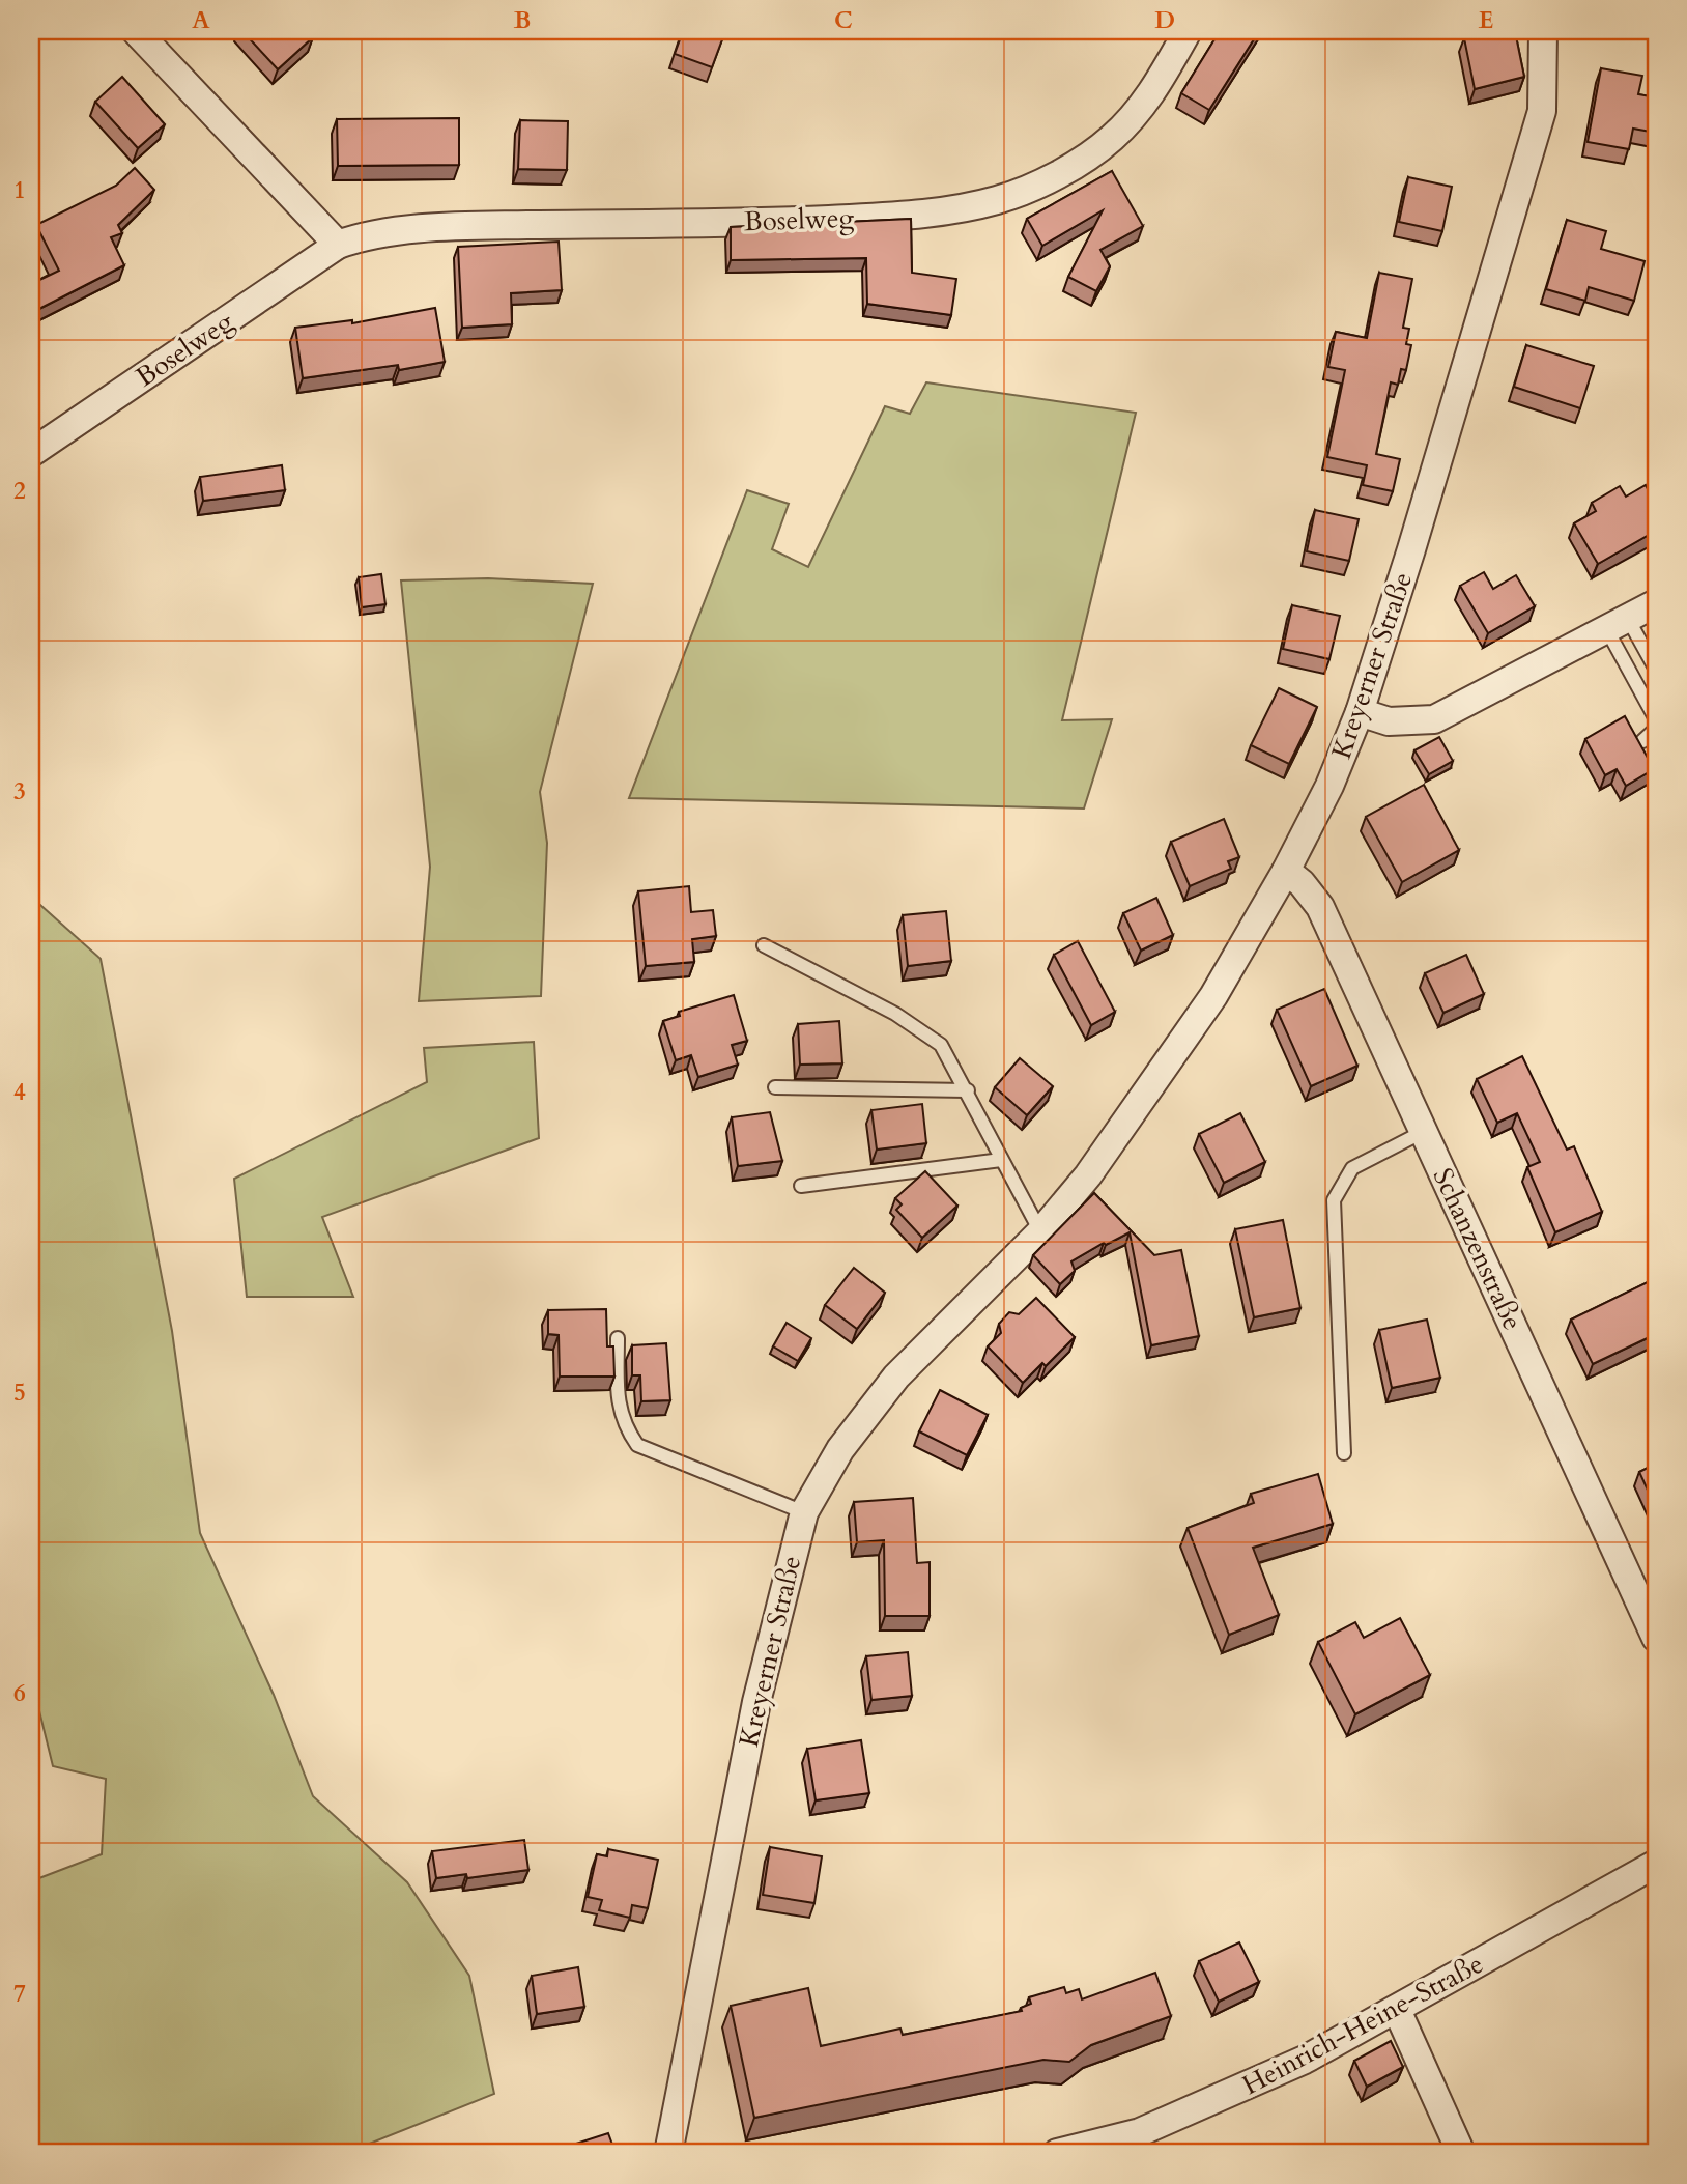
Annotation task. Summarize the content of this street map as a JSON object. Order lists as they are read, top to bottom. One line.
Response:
{"streets":{"street":["Boselweg","Kreyerner Straße","Schanzenstraße","Heinrich-Heine-Straße"]},"crossings":[["Kreyerner Straße","Schanzenstraße"]],"grid":{"columns":["A","B","C","D","E"],"rows":["1","2","3","4","5","6","7"]}}
